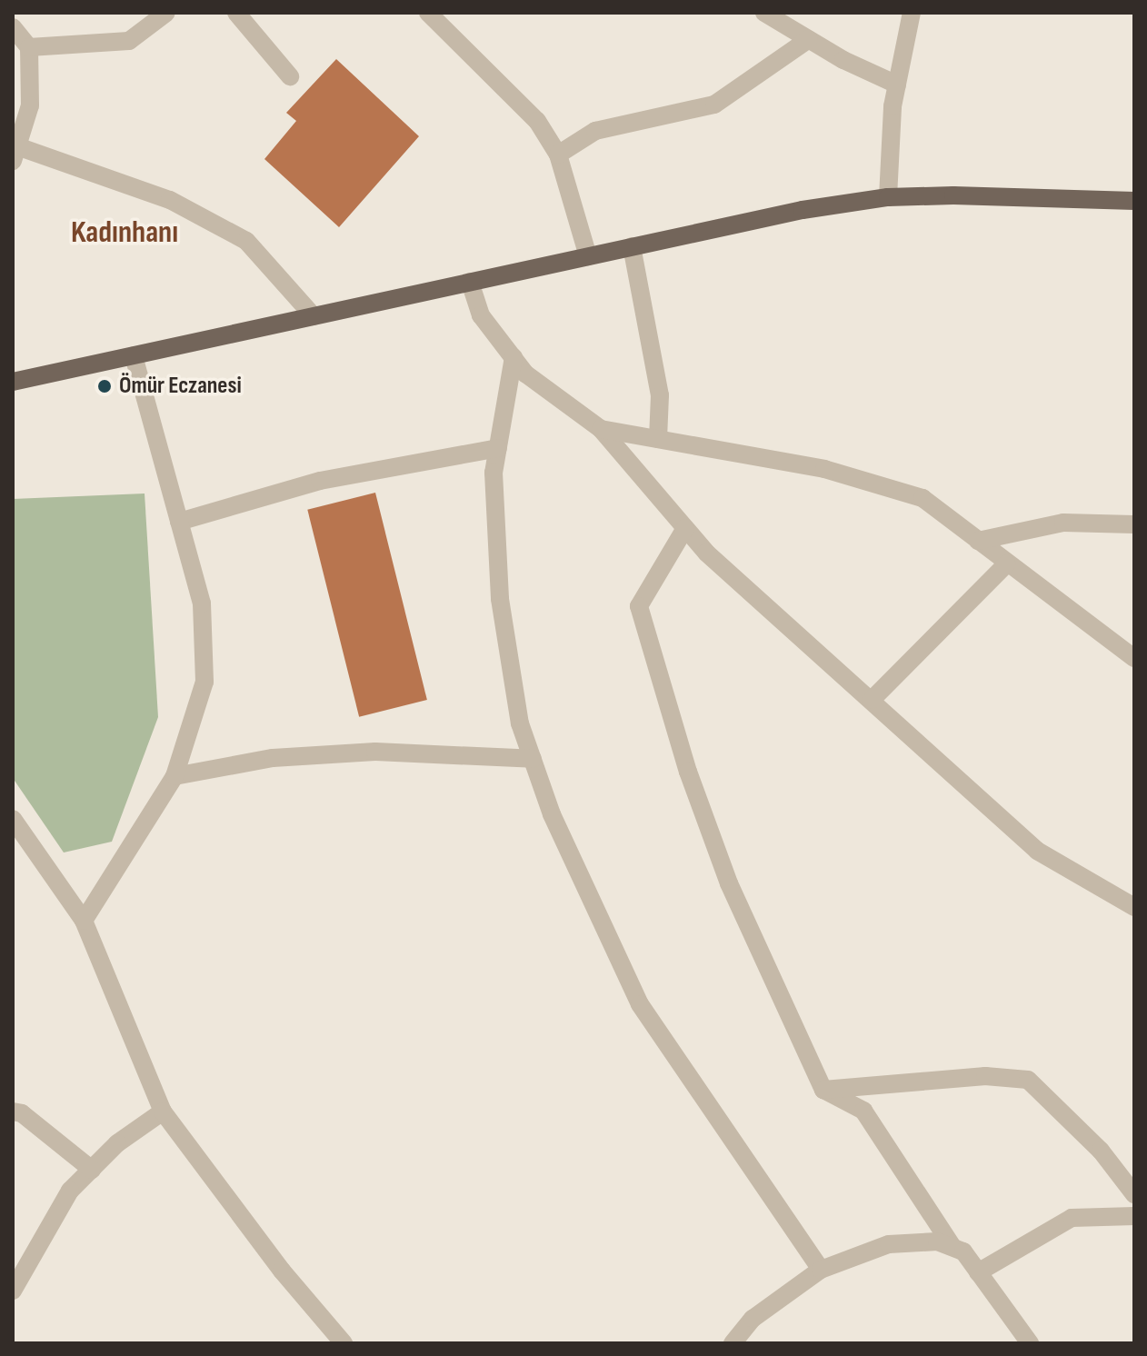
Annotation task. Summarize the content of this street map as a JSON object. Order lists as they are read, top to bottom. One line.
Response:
{"districts":["Kadınhanı"],"places":["Ömür Eczanesi"]}
